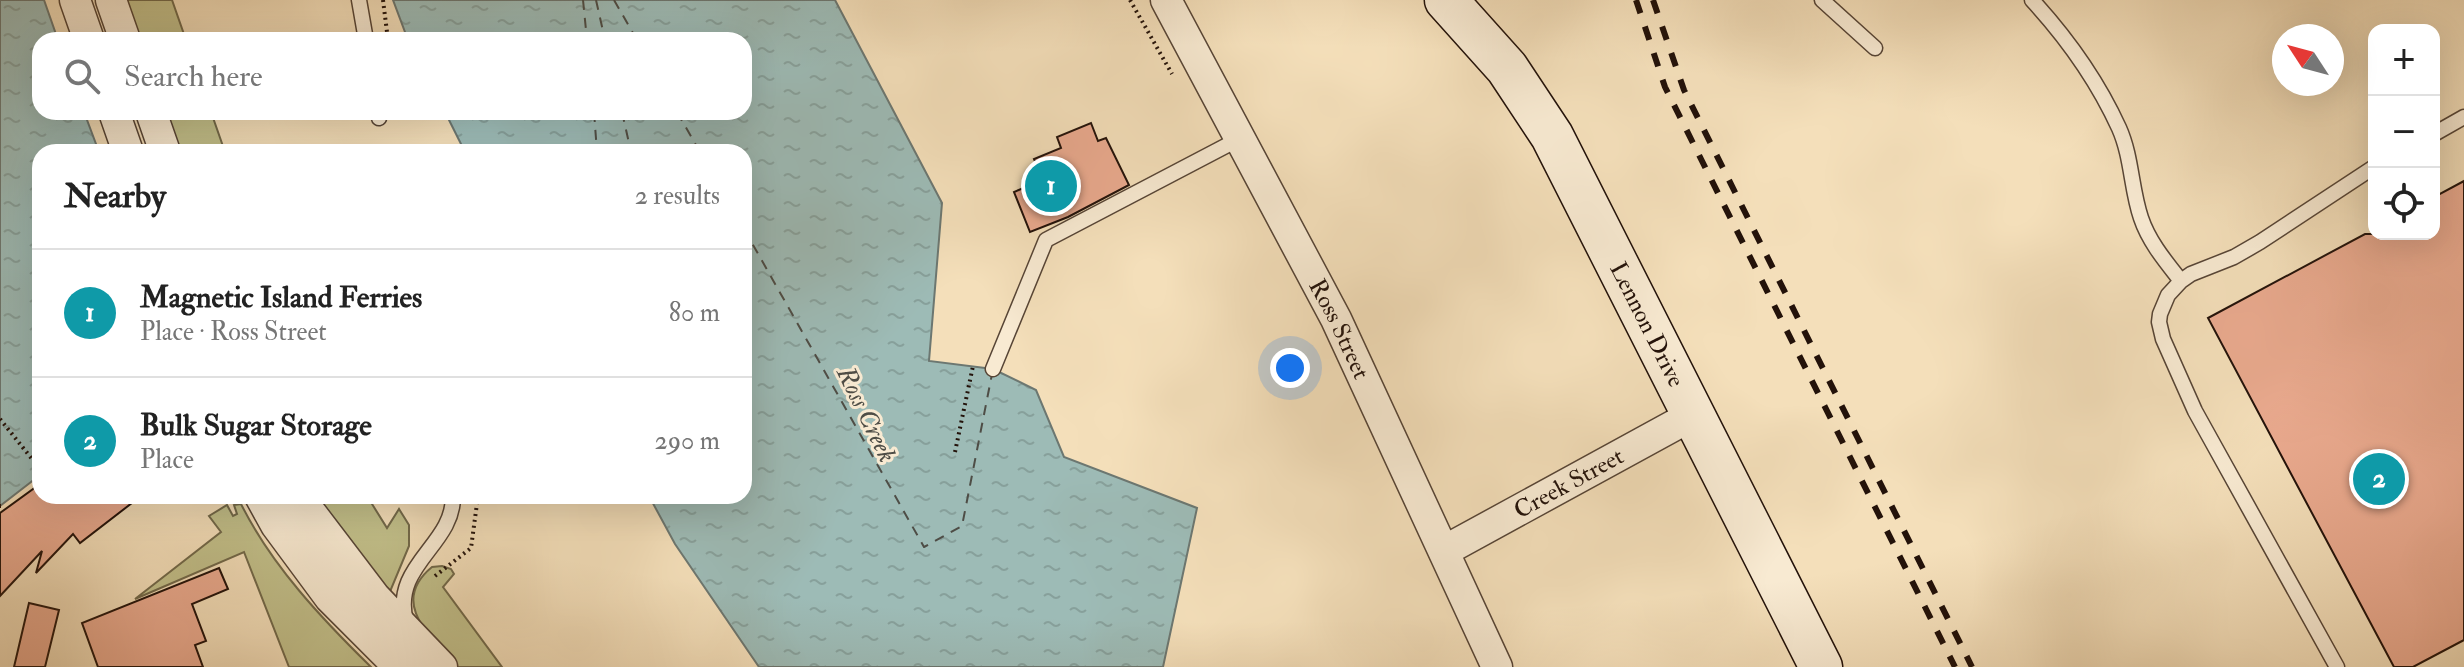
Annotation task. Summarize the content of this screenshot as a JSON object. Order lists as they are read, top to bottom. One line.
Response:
{"streets":{"street":["Lennon Drive","Ross Street","Creek Street"]},"crossings":[["Lennon Drive","Creek Street"],["Ross Street","Creek Street"]],"water":["Ross Creek"],"north":"top left","page":{"map_buttons":["+","−"],"search":"Search here","heading":["Nearby","2 results"],"pins":["1","2"],"list":[{"mark":"1","name":"Magnetic Island Ferries","note":"Place · Ross Street","value":"80 m"},{"mark":"2","name":"Bulk Sugar Storage","note":"Place","value":"290 m"}]}}
